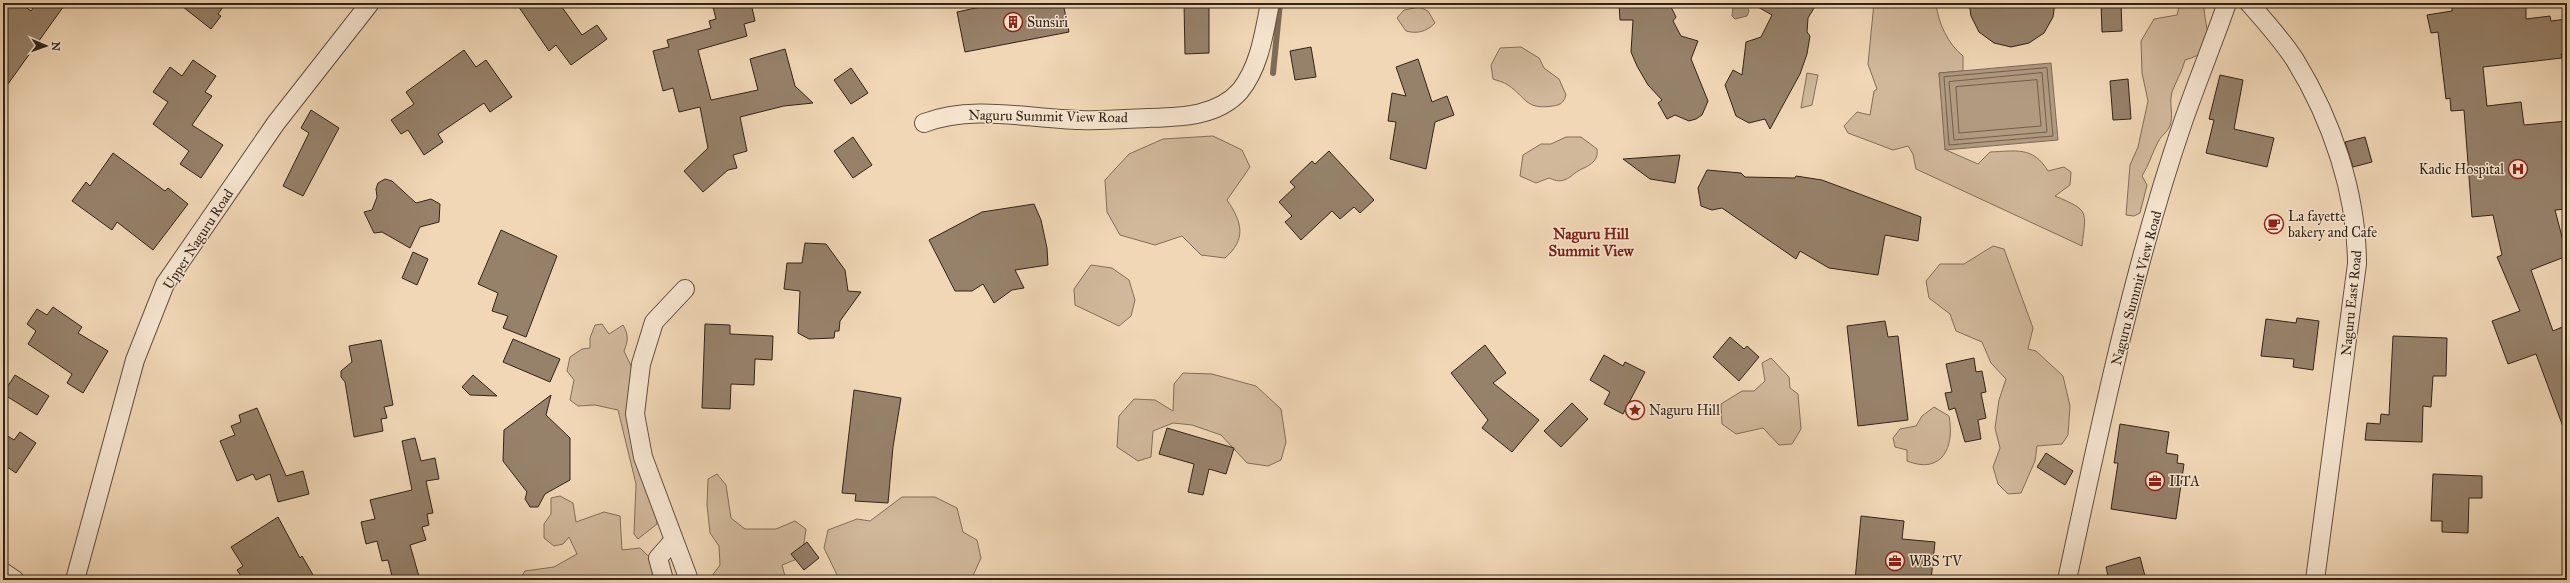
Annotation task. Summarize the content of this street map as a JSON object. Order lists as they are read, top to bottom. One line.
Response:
{"streets":{"street":["Naguru Summit View Road","Upper Naguru Road","Naguru East Road"]},"districts":["Naguru Hill Summit View"],"places":{"building":["Sunsiri"],"hospital":["Kadic Hospital"],"cafe":["La fayette bakery and Cafe"],"place":["Naguru Hill"],"office":["IITA","WBS TV"]},"north":"right"}
